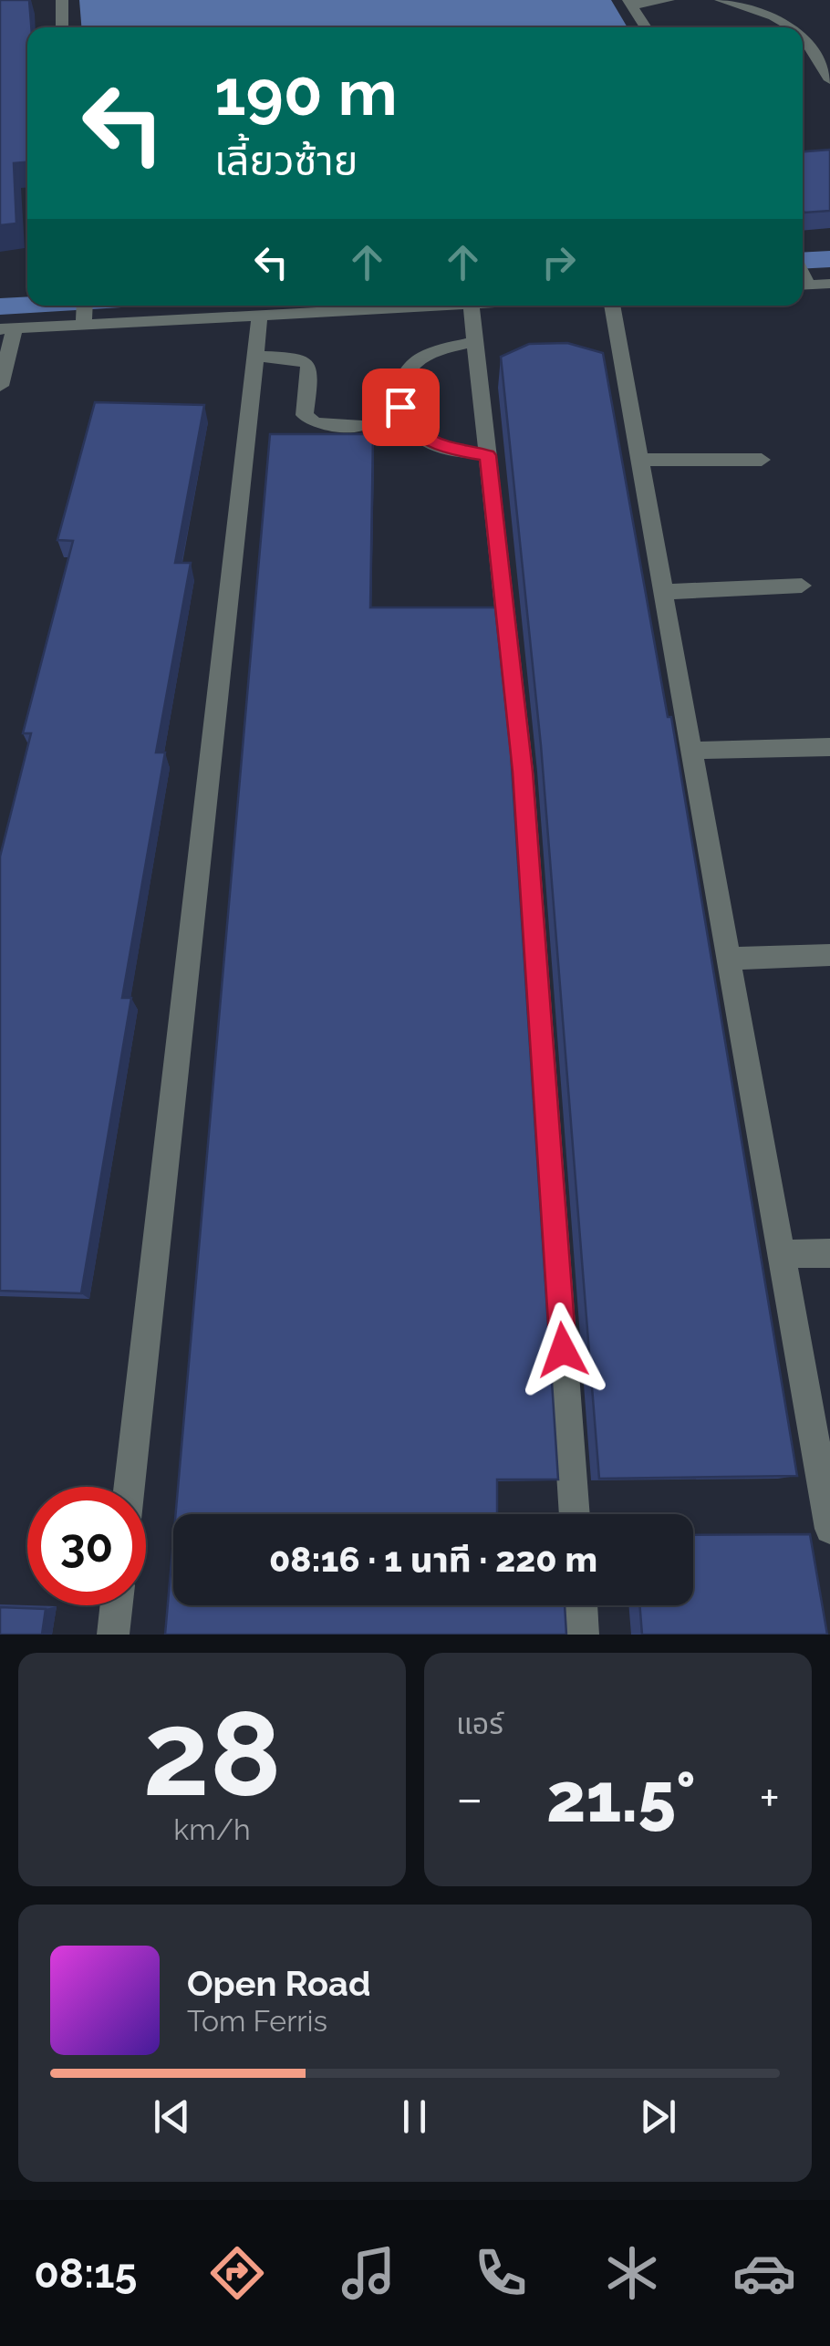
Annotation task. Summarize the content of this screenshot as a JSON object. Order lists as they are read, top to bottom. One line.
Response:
{"page":{"turn":["190 m","เลี้ยวซ้าย"],"limit":"30","trip":"08:16 · 1 นาที · 220 m","tile":[["28","km/h"],"แอร์"],"heat":["−","21.5°","+"],"song":["Open Road","Tom Ferris"],"tabs":"08:15"}}
